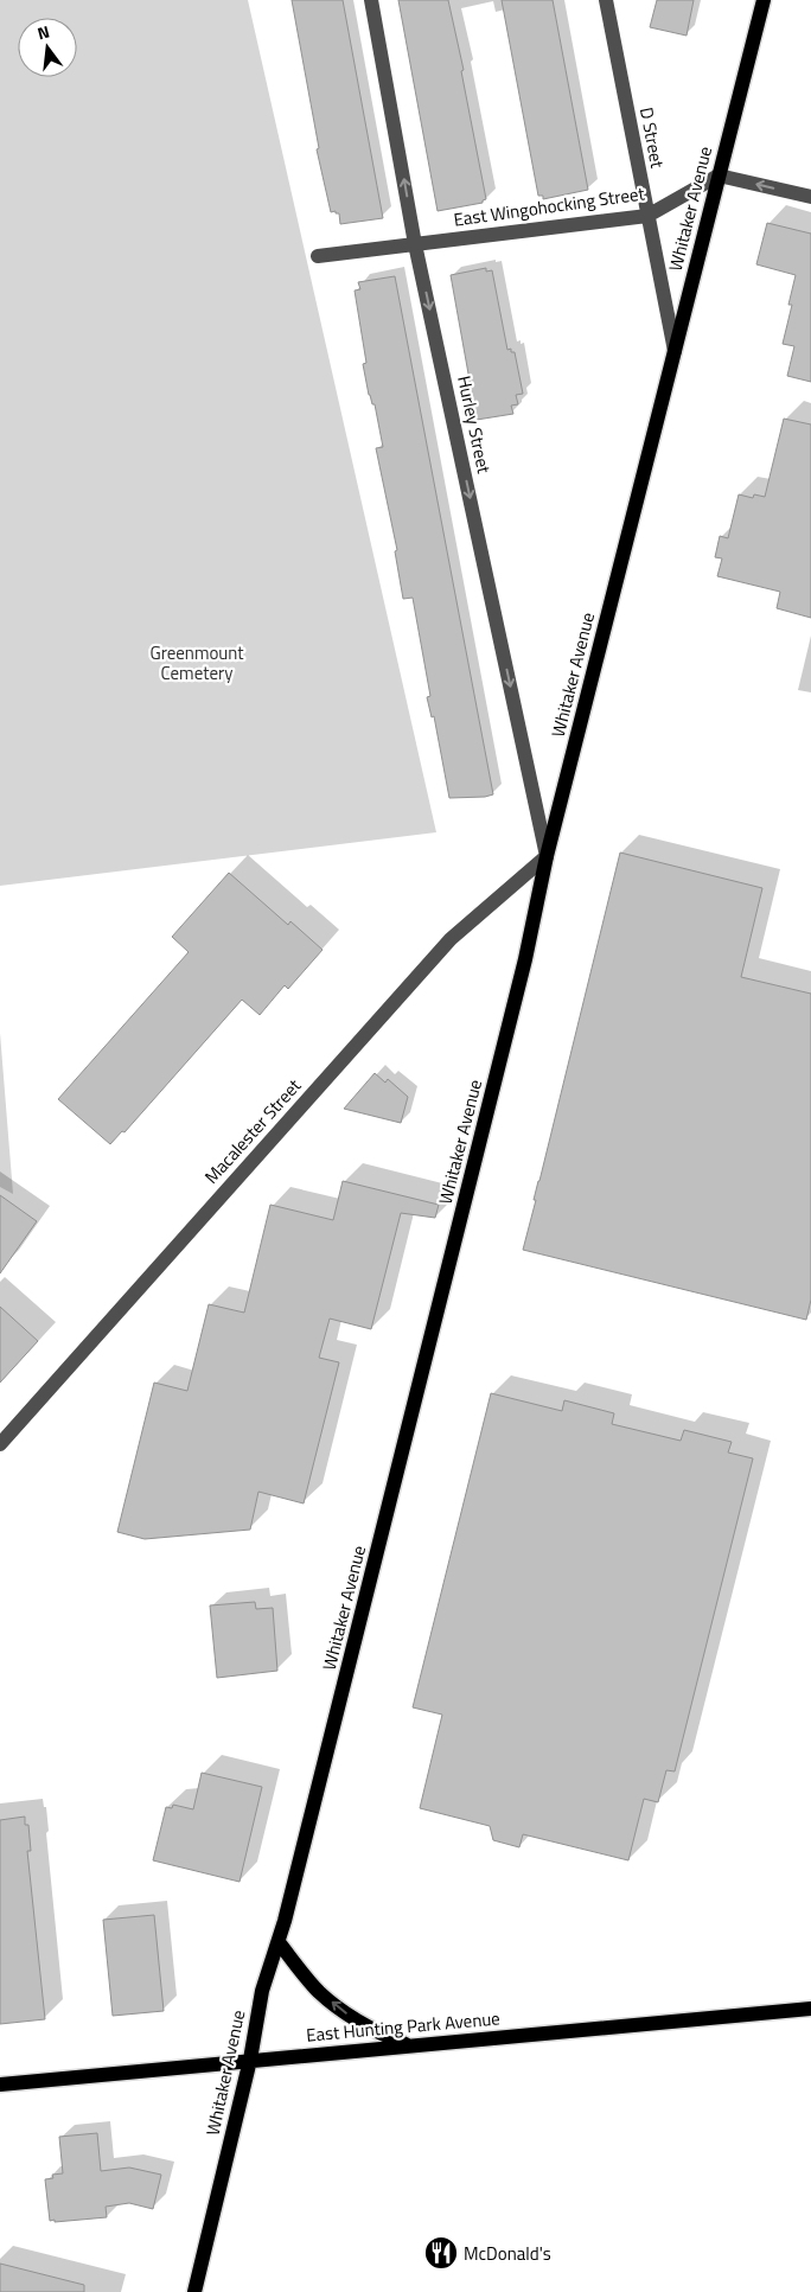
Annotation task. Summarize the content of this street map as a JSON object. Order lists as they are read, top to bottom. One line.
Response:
{"streets":{"main road":["Whitaker Avenue","East Hunting Park Avenue"],"street":["D Street","East Wingohocking Street","Hurley Street","Macalester Street"]},"crossings":[["D Street","East Wingohocking Street"],["D Street","Whitaker Avenue"],["East Wingohocking Street","Whitaker Avenue"],["East Wingohocking Street","Hurley Street"],["Whitaker Avenue","Hurley Street"],["Whitaker Avenue","Macalester Street"],["Whitaker Avenue","East Hunting Park Avenue"],["Hurley Street","Macalester Street"]],"parks":["Greenmount Cemetery"],"places":{"restaurant":["McDonald's"]},"north":"top"}
